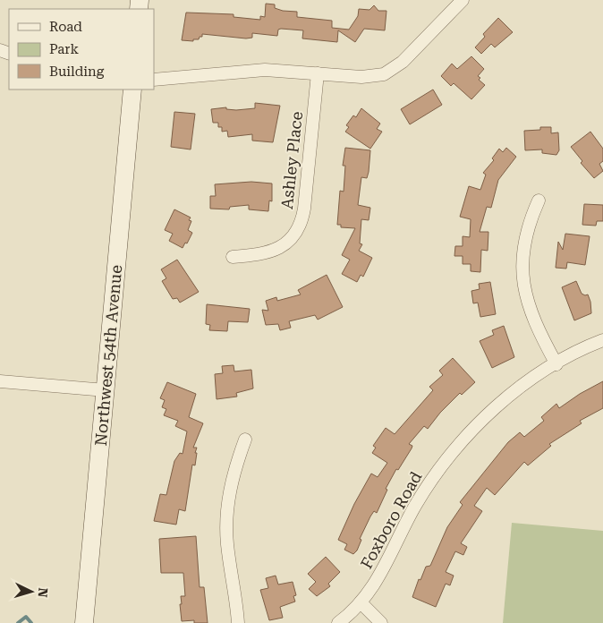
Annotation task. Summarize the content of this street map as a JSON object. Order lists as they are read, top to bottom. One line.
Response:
{"streets":{"street":["Ashley Place","Northwest 54th Avenue","Foxboro Road"]},"legend":["Road","Park","Building"],"north":"right"}
